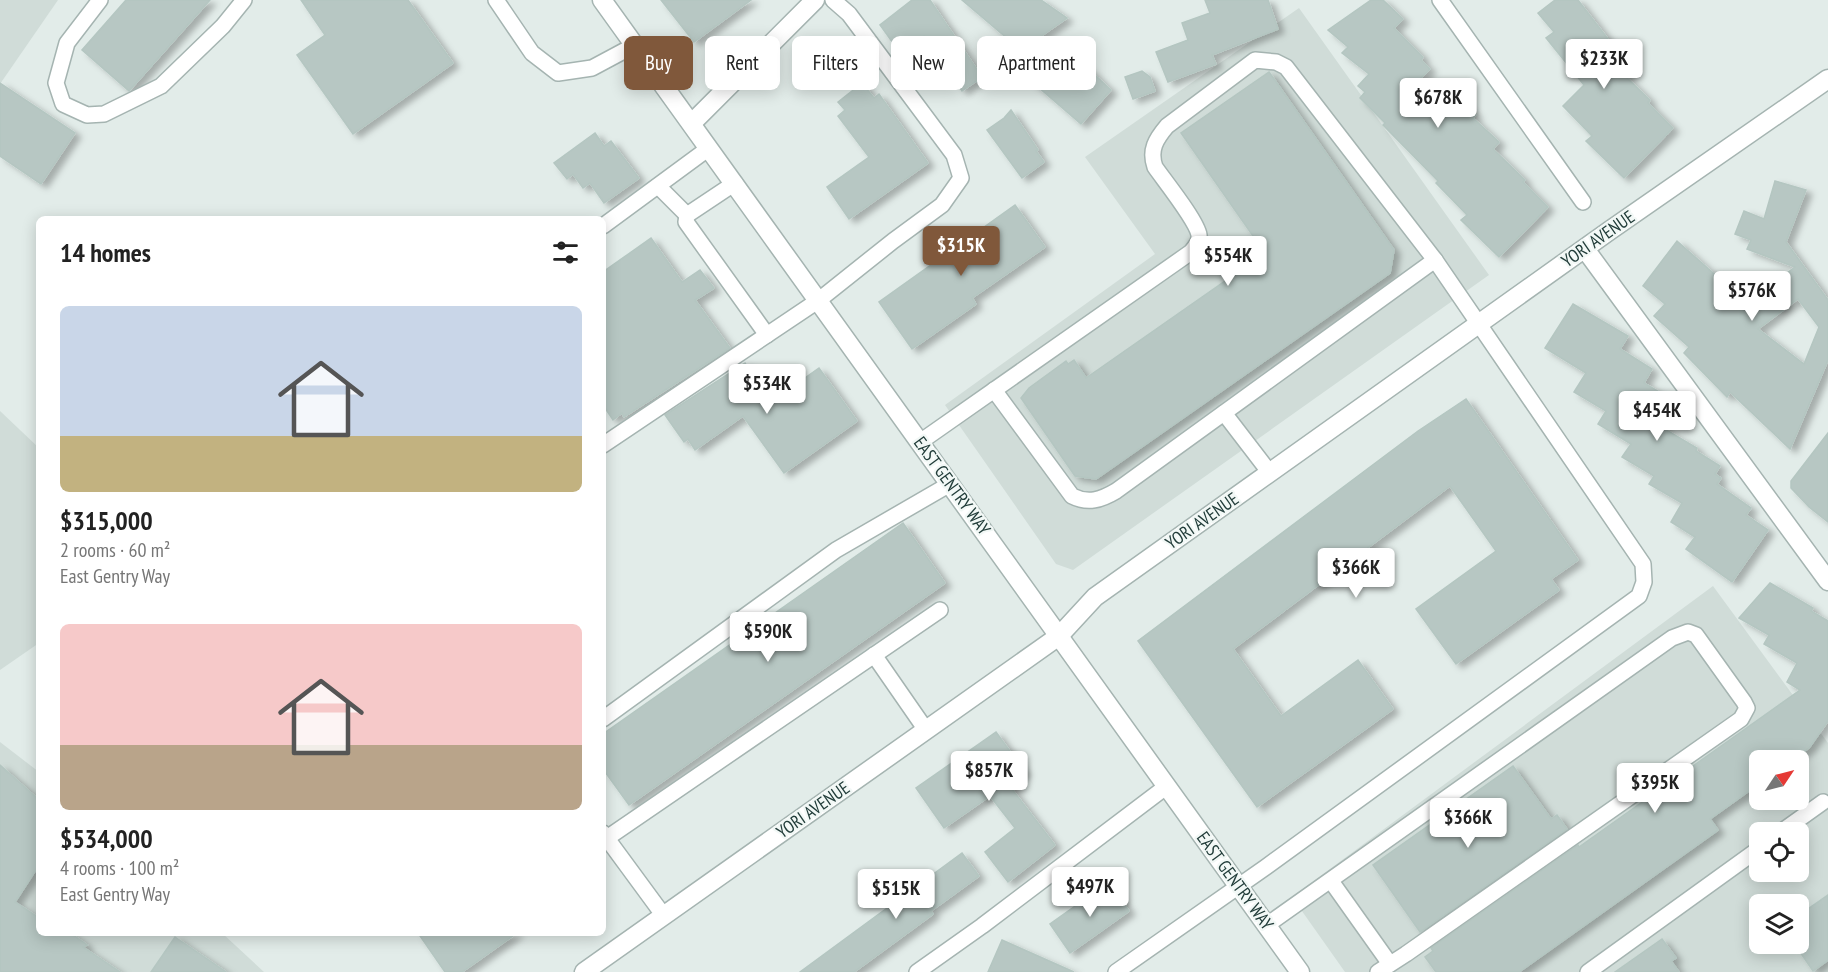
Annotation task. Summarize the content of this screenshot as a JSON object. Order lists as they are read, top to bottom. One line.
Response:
{"streets":{"street":["YORI AVENUE","EAST GENTRY WAY"]},"crossings":[["YORI AVENUE","EAST GENTRY WAY"]],"north":"top right","page":{"chip":["Buy","Rent","Filters","New","Apartment"],"price":["$233K","$678K","$315K","$554K","$576K","$534K","$454K","$366K","$590K","$857K","$395K","$366K","$497K","$515K"],"heading":"14 homes","list":[{"name":"$315,000","note":"2 rooms · 60 m² · East Gentry Way"},{"name":"$534,000","note":"4 rooms · 100 m² · East Gentry Way"}]}}
